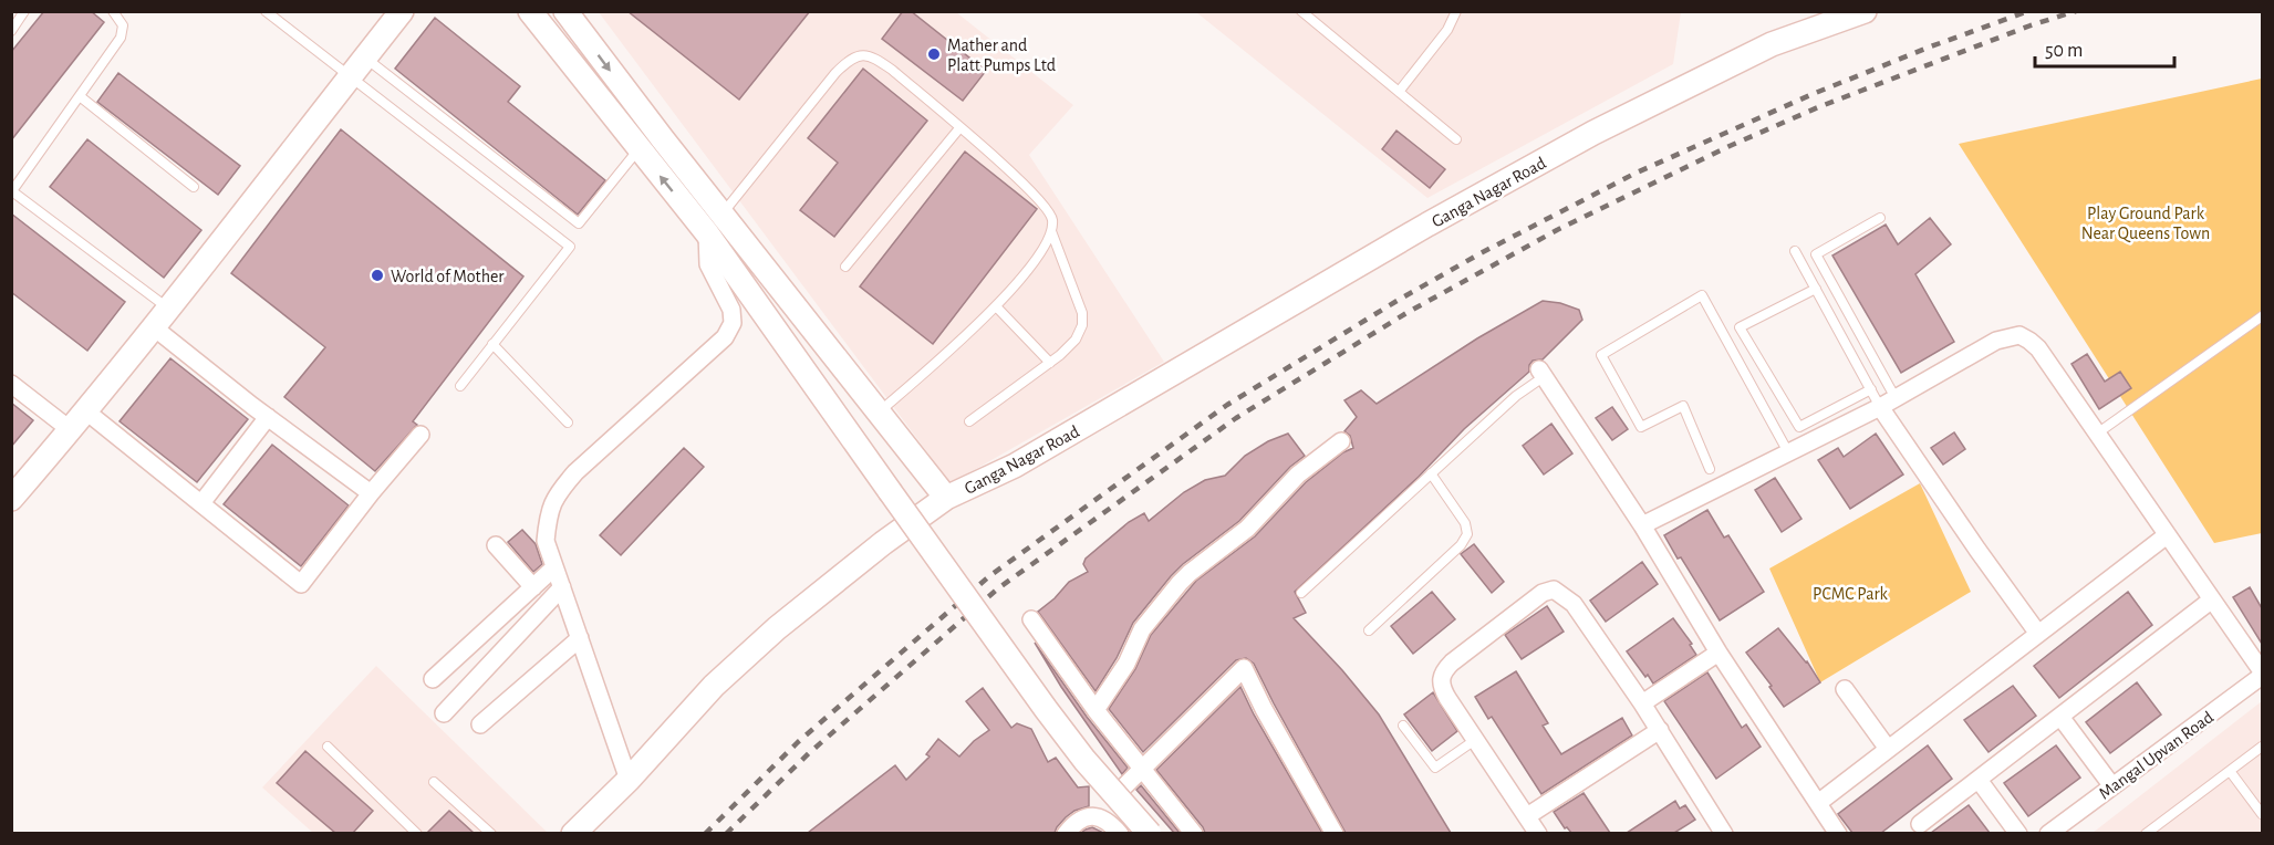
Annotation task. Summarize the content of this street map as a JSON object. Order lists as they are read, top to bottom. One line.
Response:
{"streets":{"street":["Ganga Nagar Road","Mangal Upvan Road"]},"parks":["Play Ground Park Near Queens Town","PCMC Park"],"places":["Mather and Platt Pumps Ltd","World of Mother"],"scale_bar":"50 m"}
